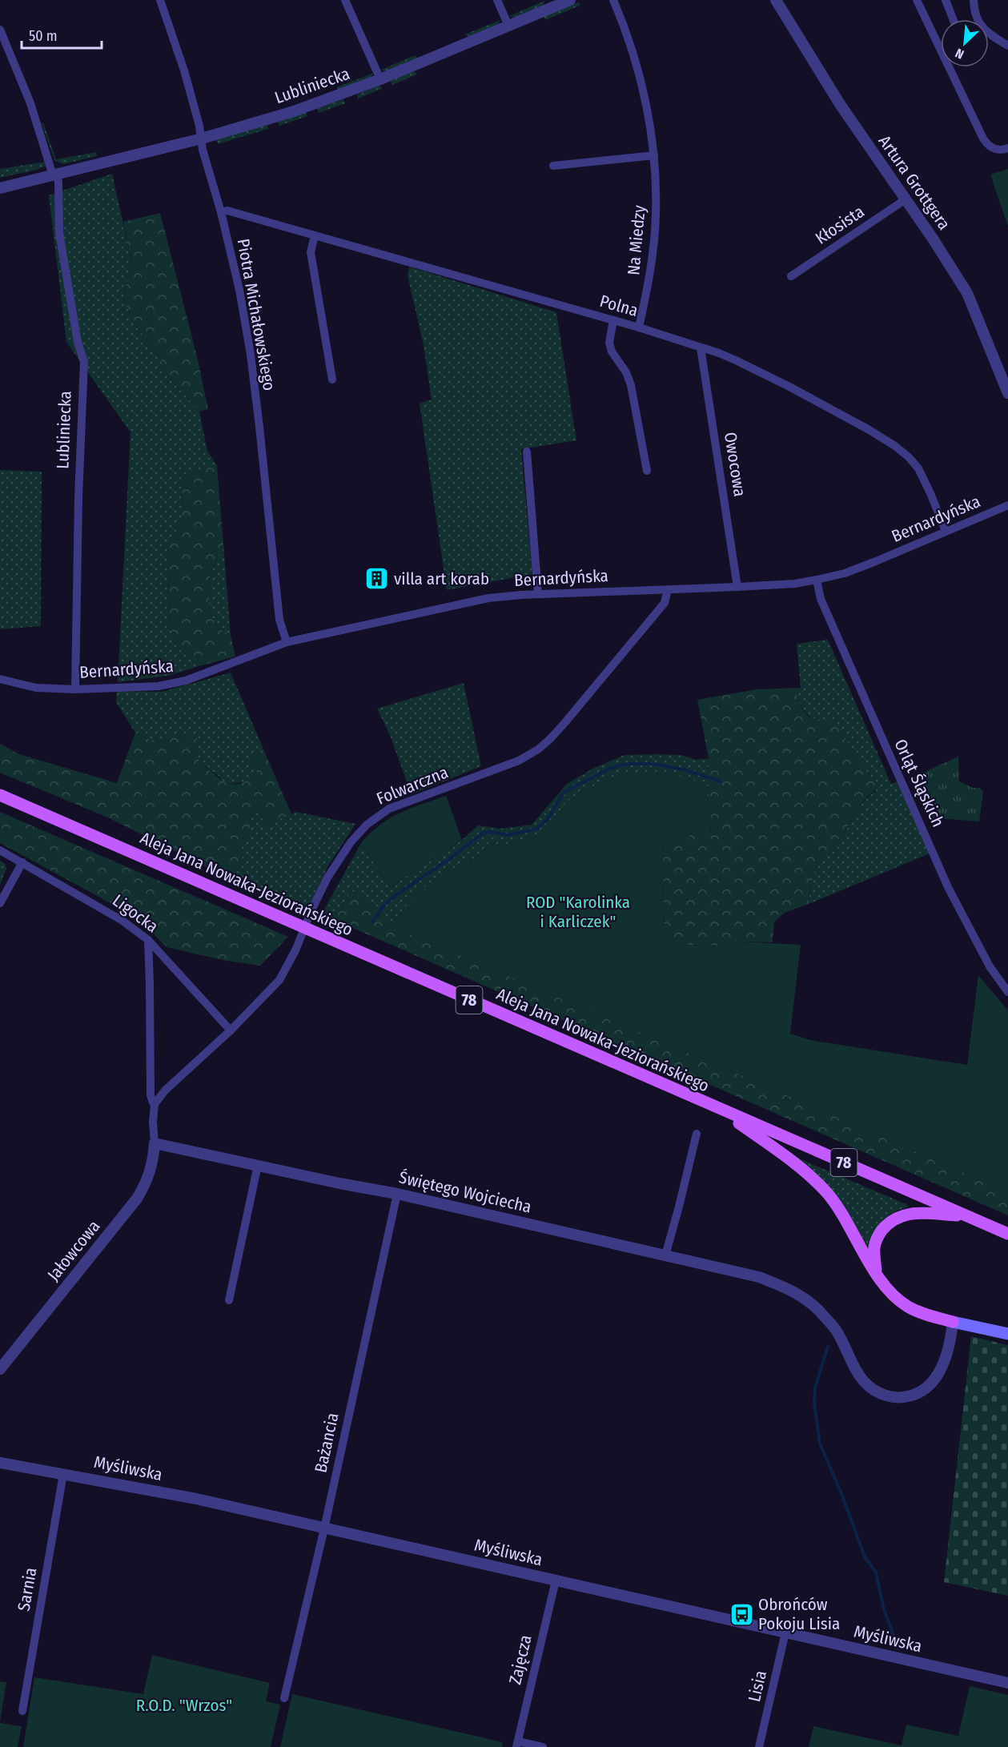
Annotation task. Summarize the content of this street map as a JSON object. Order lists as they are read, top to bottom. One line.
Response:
{"streets":{"main road":["Aleja Jana Nowaka-Jeziorańskiego","78"],"street":["Lubliniecka","Artura Grottgera","Kłosista","Na Miedzy","Polna","Piotra Michałowskiego","Owocowa","Bernardyńska","Orląt Śląskich","Folwarczna","Ligocka","Świętego Wojciecha","Jałowcowa","Bażancia","Myśliwska","Sarnia","Zajęcza","Lisia"]},"crossings":[["Lubliniecka","Piotra Michałowskiego"],["Lubliniecka","Bernardyńska"],["Artura Grottgera","Kłosista"],["Na Miedzy","Polna"],["Polna","Piotra Michałowskiego"],["Polna","Owocowa"],["Polna","Bernardyńska"],["Piotra Michałowskiego","Bernardyńska"],["Owocowa","Bernardyńska"],["Bernardyńska","Orląt Śląskich"],["Bernardyńska","Folwarczna"],["Folwarczna","Ligocka"],["Świętego Wojciecha","Jałowcowa"],["Świętego Wojciecha","Bażancia"],["Bażancia","Myśliwska"],["Myśliwska","Sarnia"],["Myśliwska","Zajęcza"],["Myśliwska","Lisia"]],"parks":["ROD \"Karolinka i Karliczek\"","R.O.D. \"Wrzos\""],"places":{"building":["villa art korab"],"bus stop":["Obrońców Pokoju Lisia"]},"scale_bar":"50 m","north":"bottom left"}
